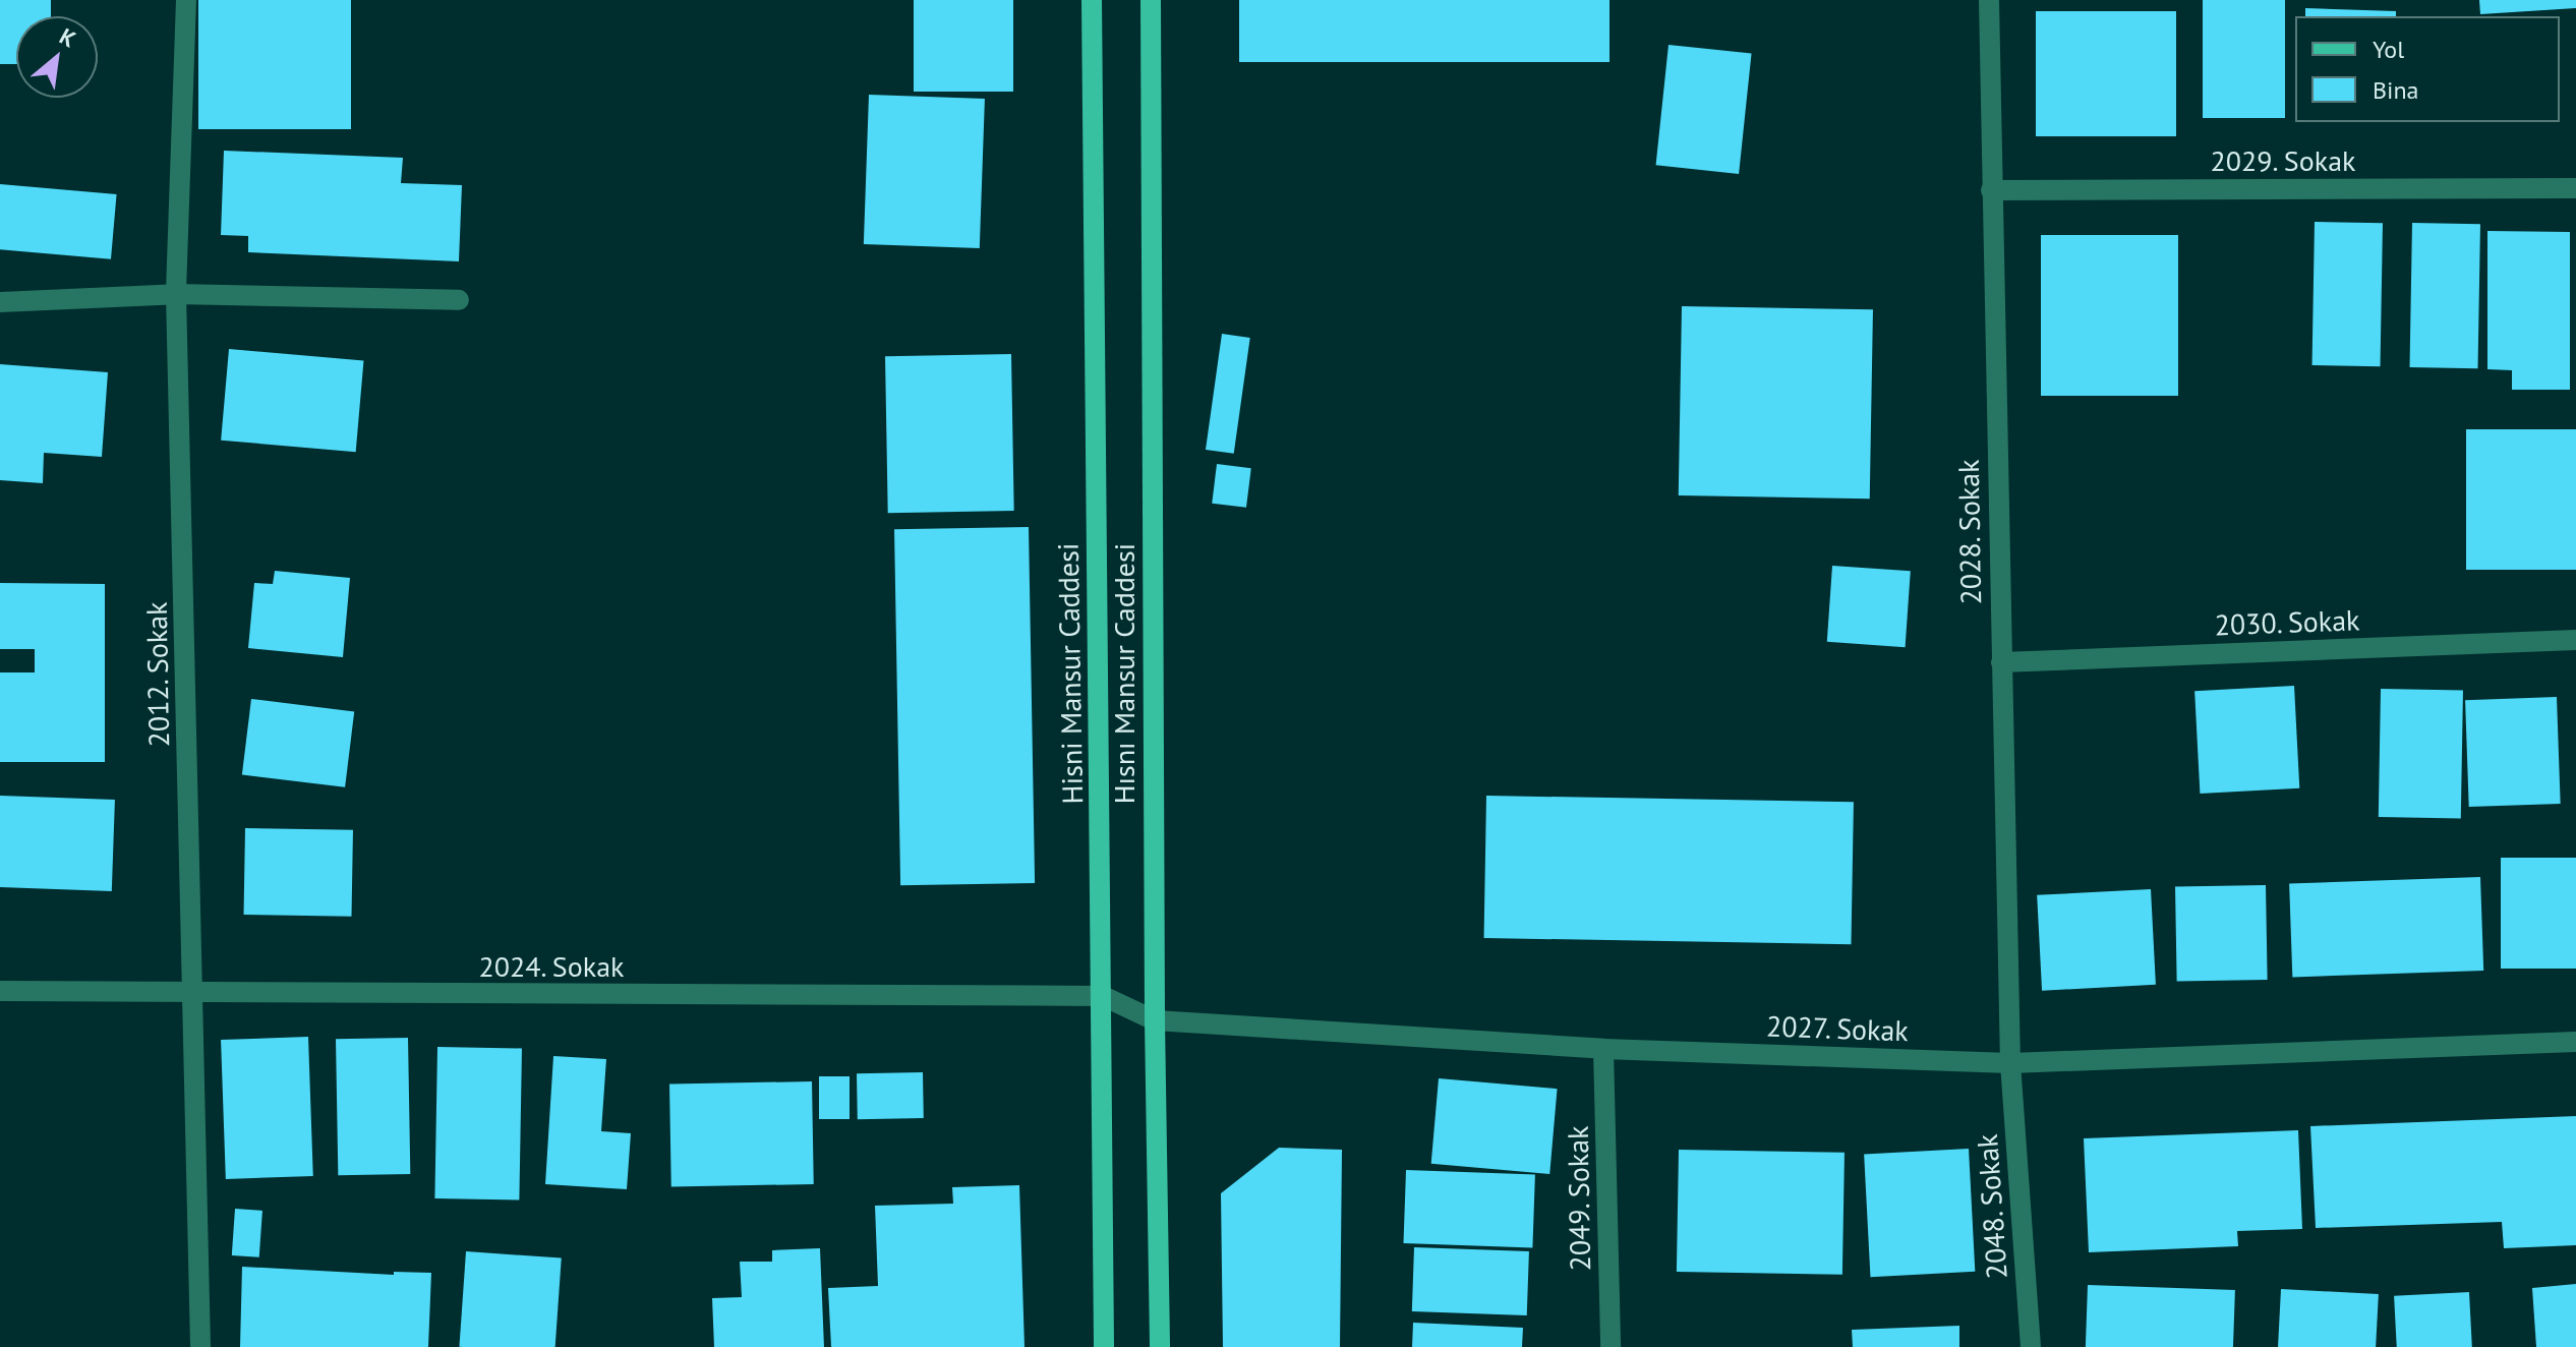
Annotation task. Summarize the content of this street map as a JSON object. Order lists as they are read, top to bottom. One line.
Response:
{"streets":{"main road":["Hisni Mansur Caddesi","Hısnı Mansur Caddesi"],"street":["2029. Sokak","2028. Sokak","2030. Sokak","2012. Sokak","2024. Sokak","2027. Sokak","2049. Sokak","2048. Sokak"]},"crossings":[["2029. Sokak","2028. Sokak"],["2028. Sokak","2030. Sokak"],["2028. Sokak","2027. Sokak"],["2028. Sokak","2048. Sokak"],["Hisni Mansur Caddesi","2024. Sokak"],["Hisni Mansur Caddesi","2027. Sokak"],["Hısnı Mansur Caddesi","2027. Sokak"],["2012. Sokak","2024. Sokak"],["2024. Sokak","2027. Sokak"],["2027. Sokak","2049. Sokak"],["2027. Sokak","2048. Sokak"]],"legend":["Yol","Bina"],"north":"top right"}
